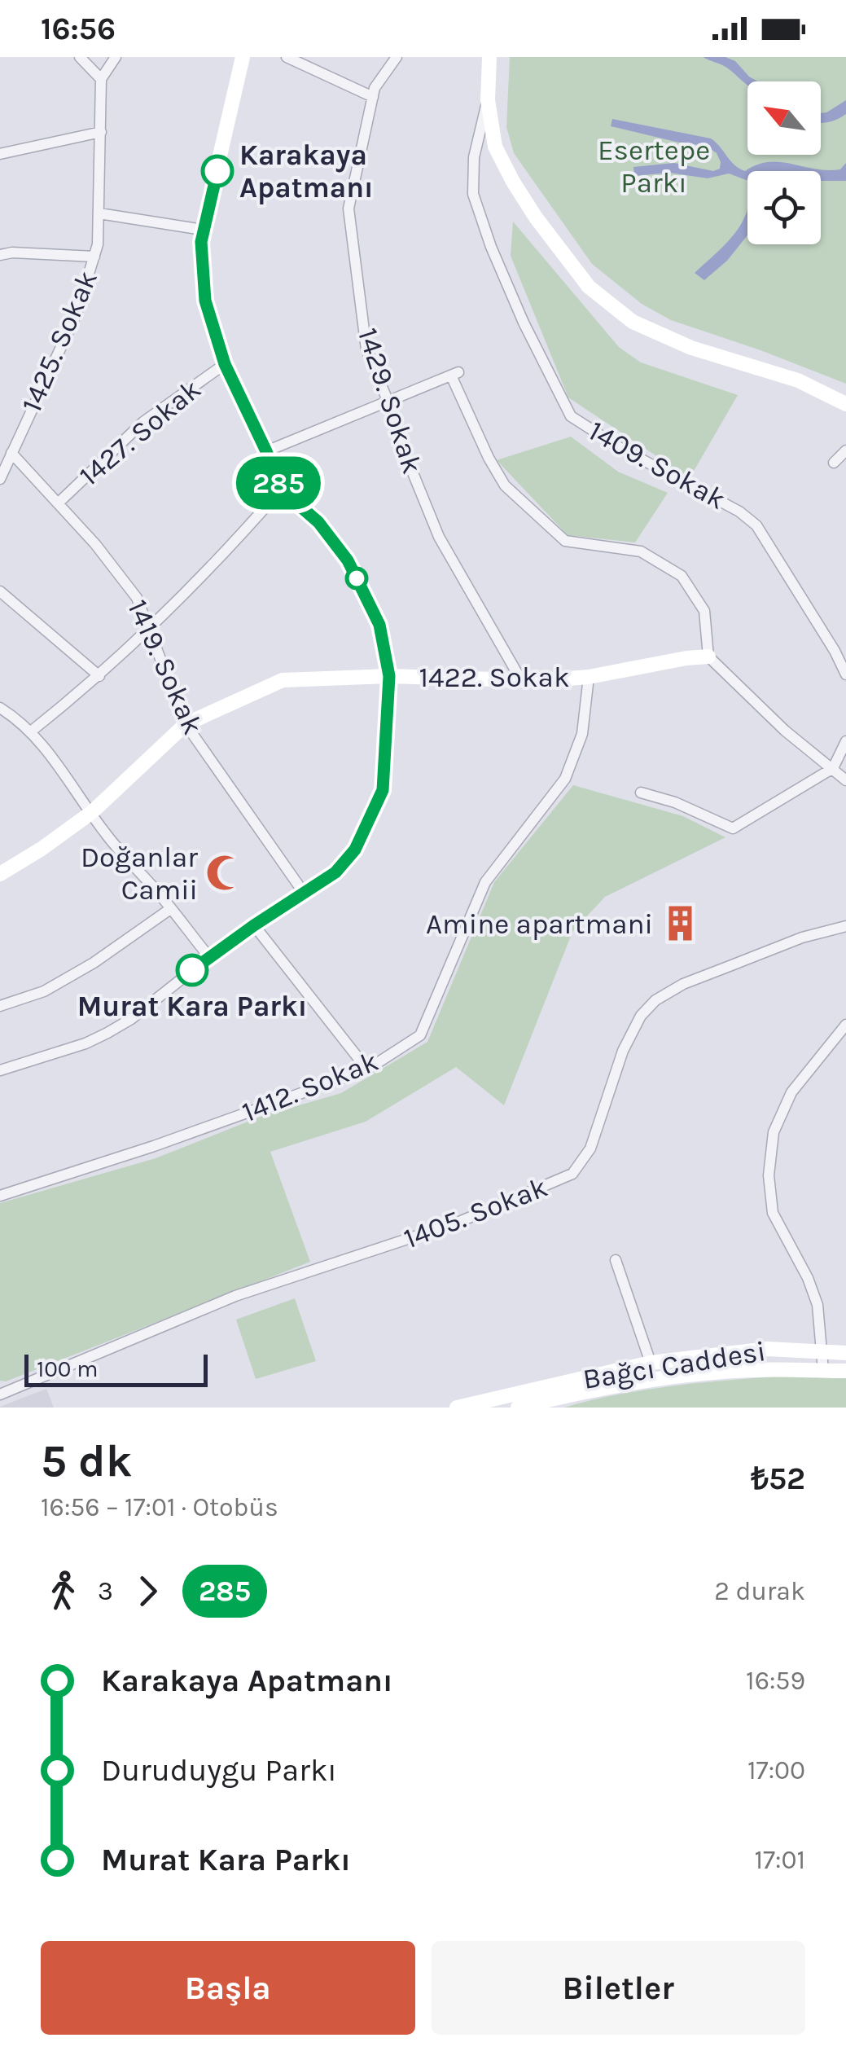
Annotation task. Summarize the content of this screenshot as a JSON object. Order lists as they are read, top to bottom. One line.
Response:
{"streets":{"street":["1425. Sokak","1429. Sokak","1427. Sokak","1409. Sokak","1419. Sokak","1422. Sokak","1412. Sokak","1405. Sokak","Bağcı Caddesi"]},"crossings":[["1425. Sokak","1419. Sokak"],["1429. Sokak","1422. Sokak"],["1427. Sokak","1419. Sokak"],["1419. Sokak","1422. Sokak"],["1422. Sokak","1412. Sokak"]],"parks":["Esertepe Parkı"],"places":{"other":["Karakaya Apatmanı","Murat Kara Parkı"],"mosque":["Doğanlar Camii"],"building":["Amine apartmani"]},"lines":["bus line 285"],"scale_bar":"100 m","north":"top left","page":{"status":"16:56","on_map":"285","scale":"100 m","heading":["5 dk","16:56 – 17:01 · Otobüs","₺52"],"legs":["3","285","2 durak"],"list":[{"name":"Karakaya Apatmanı","value":"16:59"},{"name":"Duruduygu Parkı","value":"17:00"},{"name":"Murat Kara Parkı","value":"17:01"}],"buttons":["Başla","Biletler"]}}
